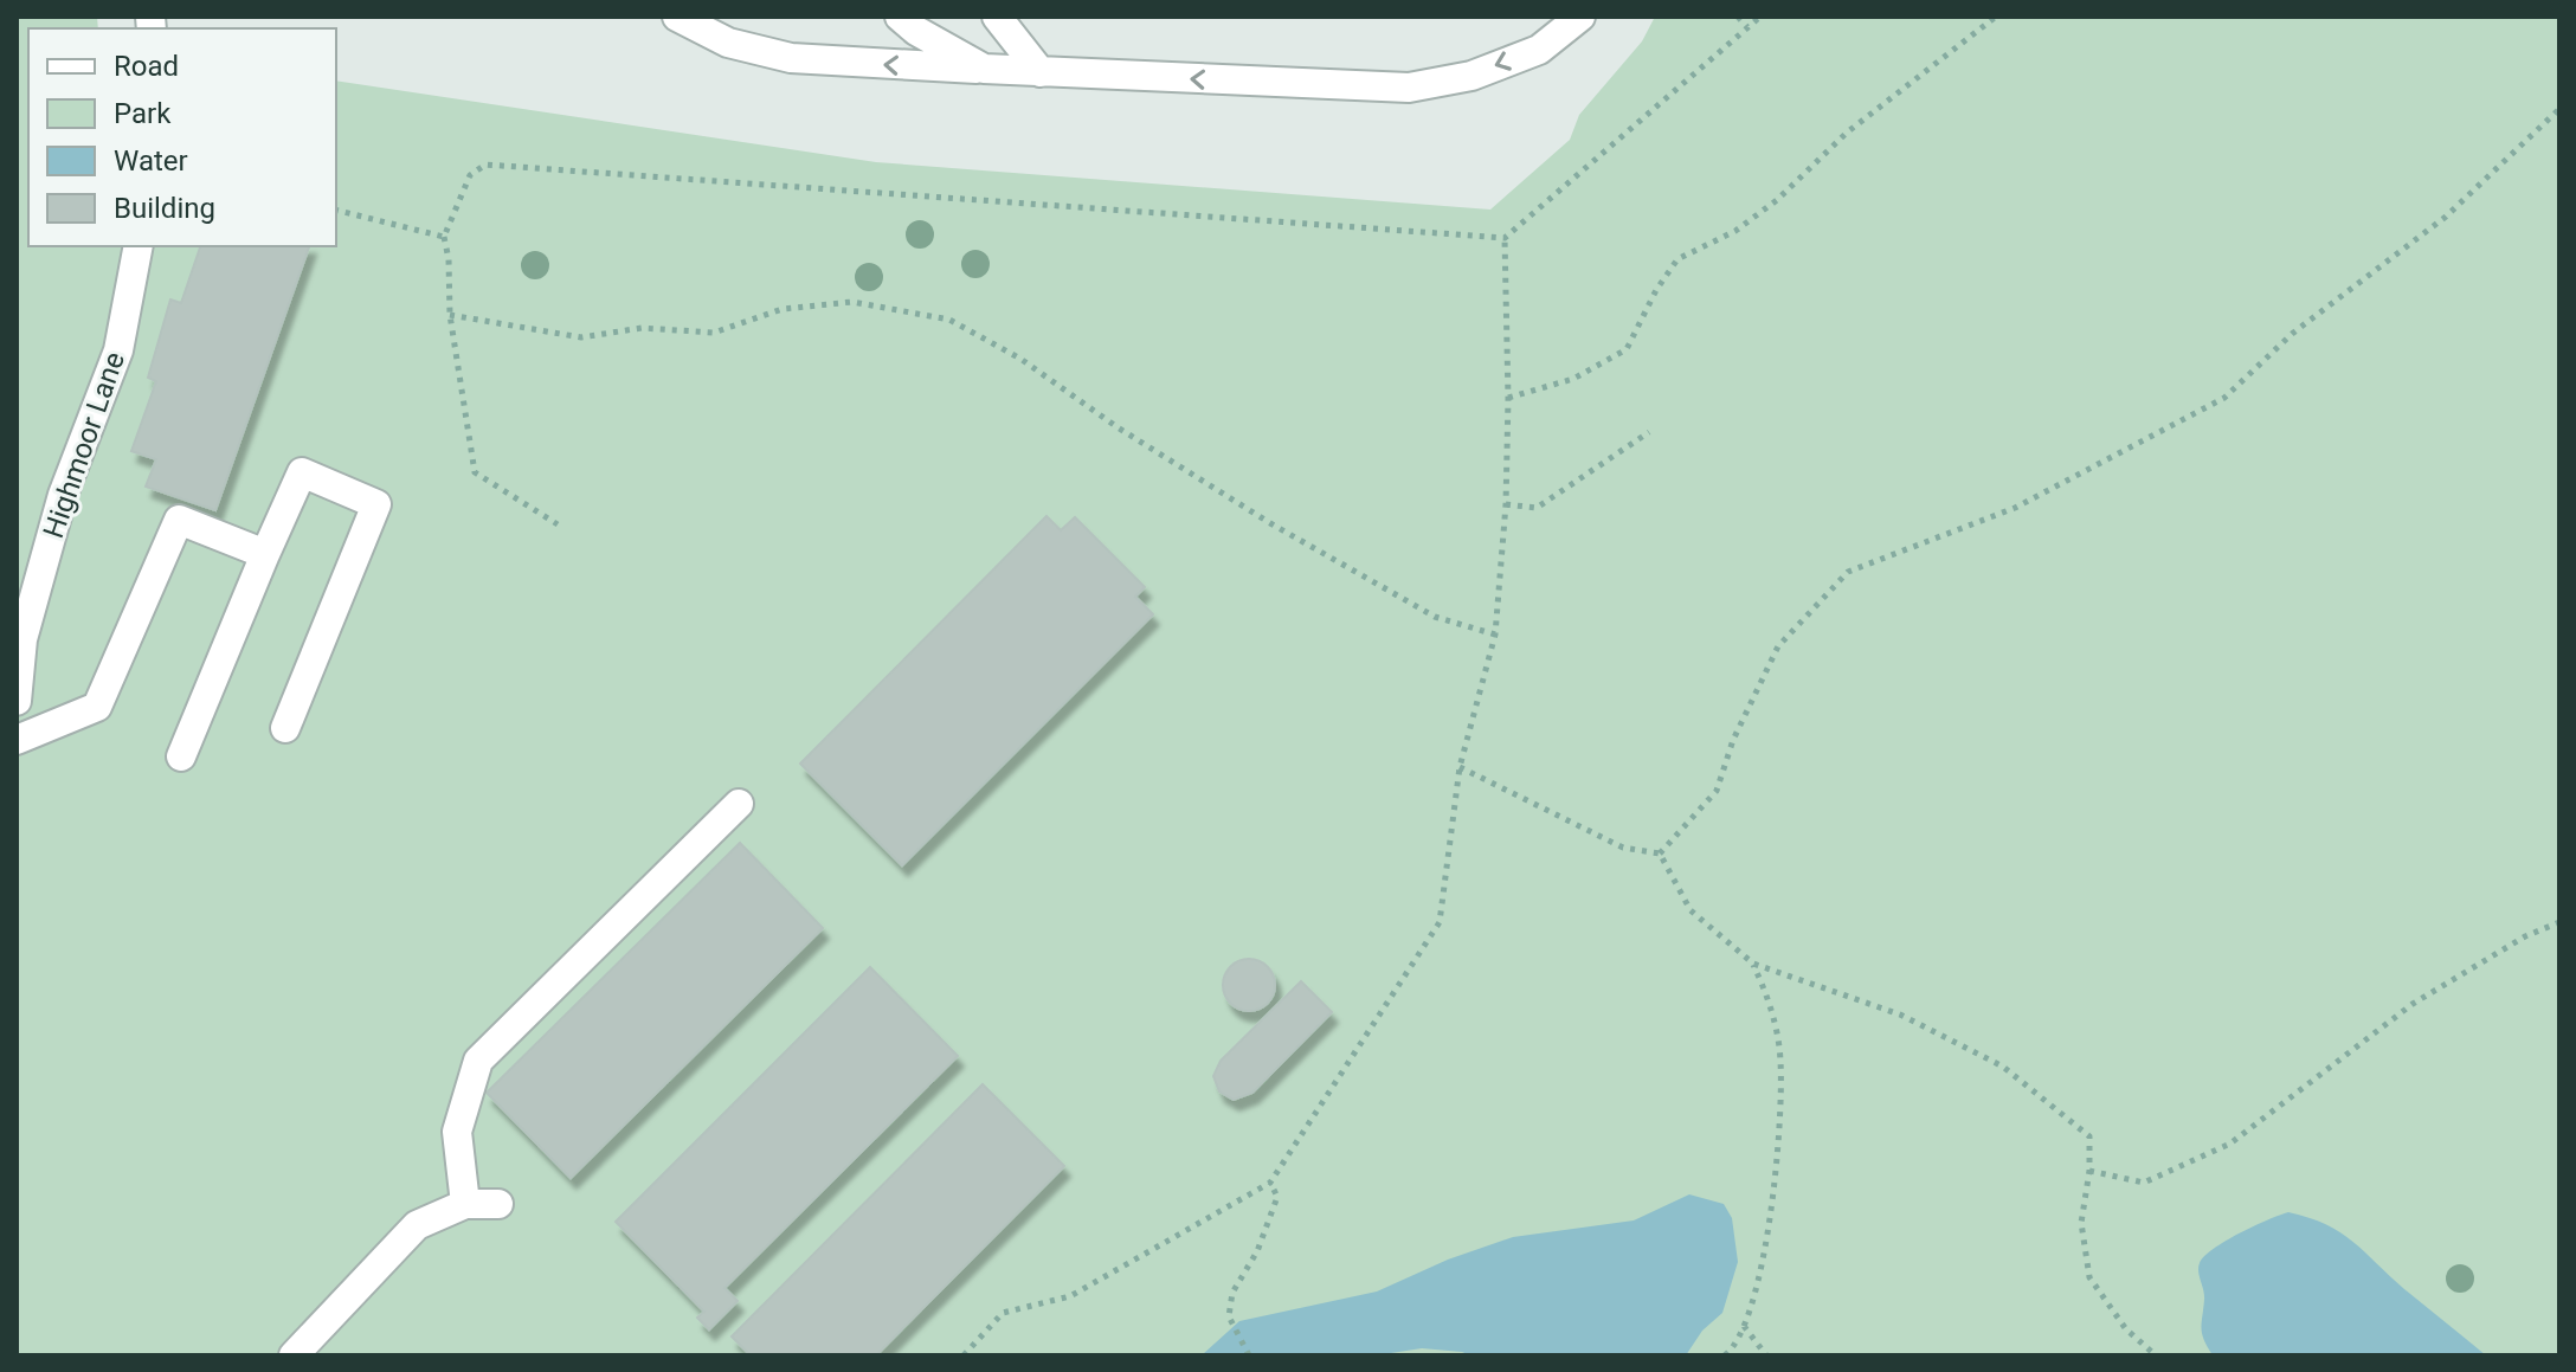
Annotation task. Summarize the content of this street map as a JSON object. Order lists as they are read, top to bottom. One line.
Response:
{"streets":{"street":["Highmoor Lane"]},"legend":["Road","Park","Water","Building"]}
